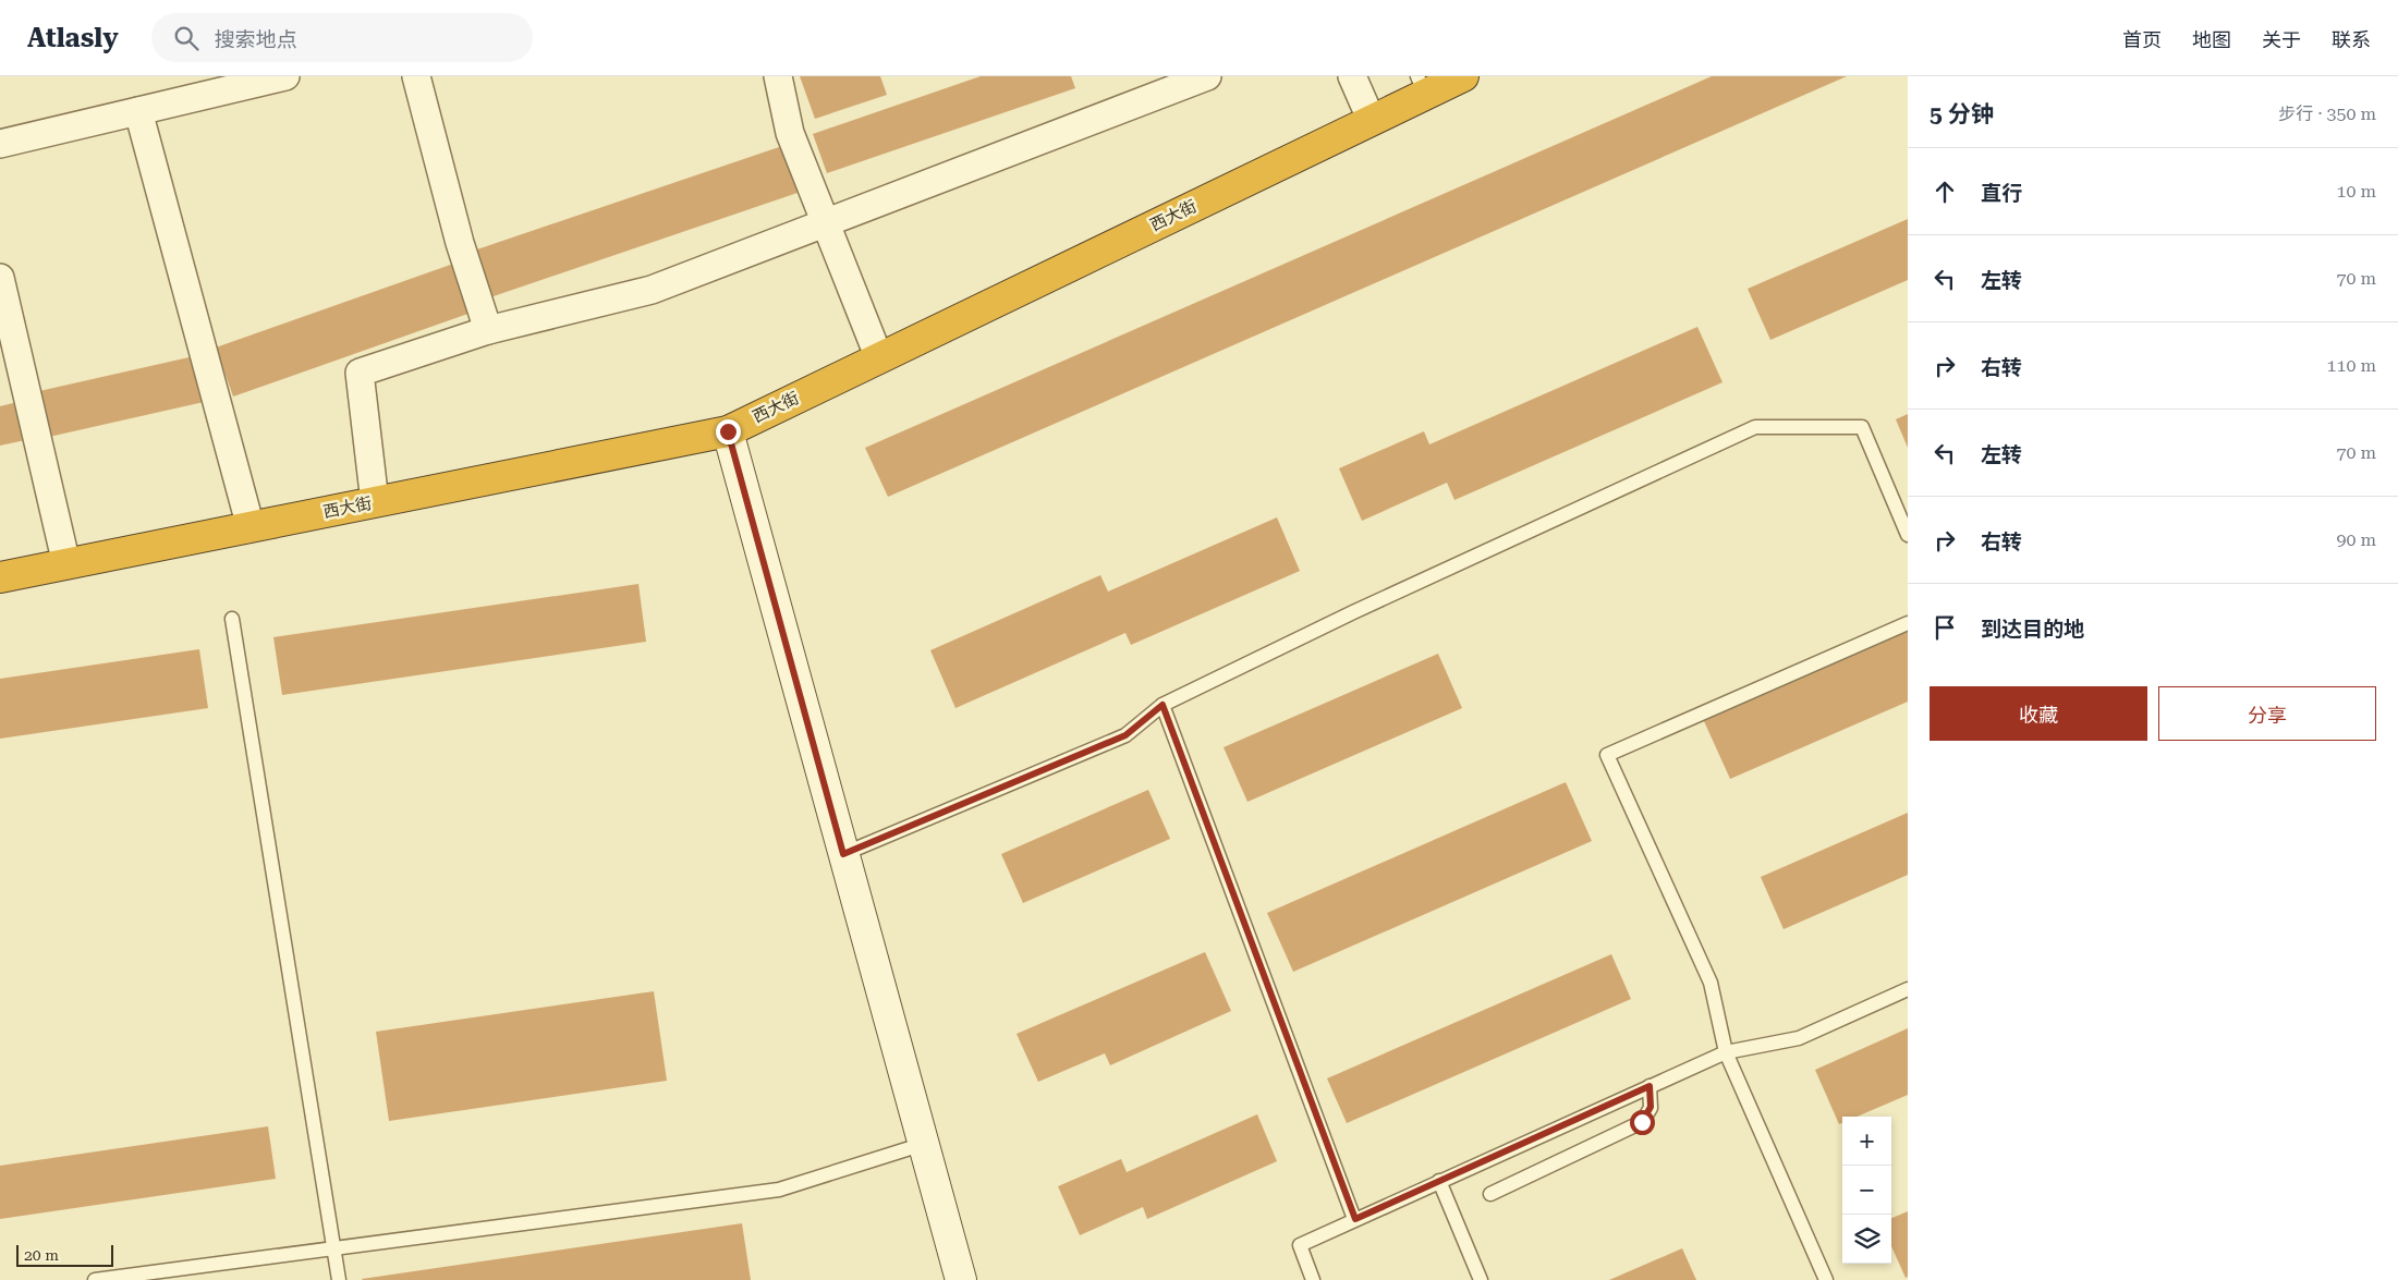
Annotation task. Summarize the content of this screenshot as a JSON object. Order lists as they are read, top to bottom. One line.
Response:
{"streets":{"highway":["西大街"]},"scale_bar":"20 m","page":{"header":"Atlasly","search":"搜索地点","nav":["首页","地图","关于","联系"],"heading":["5 分钟","步行 · 350 m"],"list":[["直行","10 m"],["左转","70 m"],["右转","110 m"],["左转","70 m"],["右转","90 m"],"到达目的地"],"buttons":["收藏","分享"],"map_buttons":["+","−"],"scale":"20 m"}}
